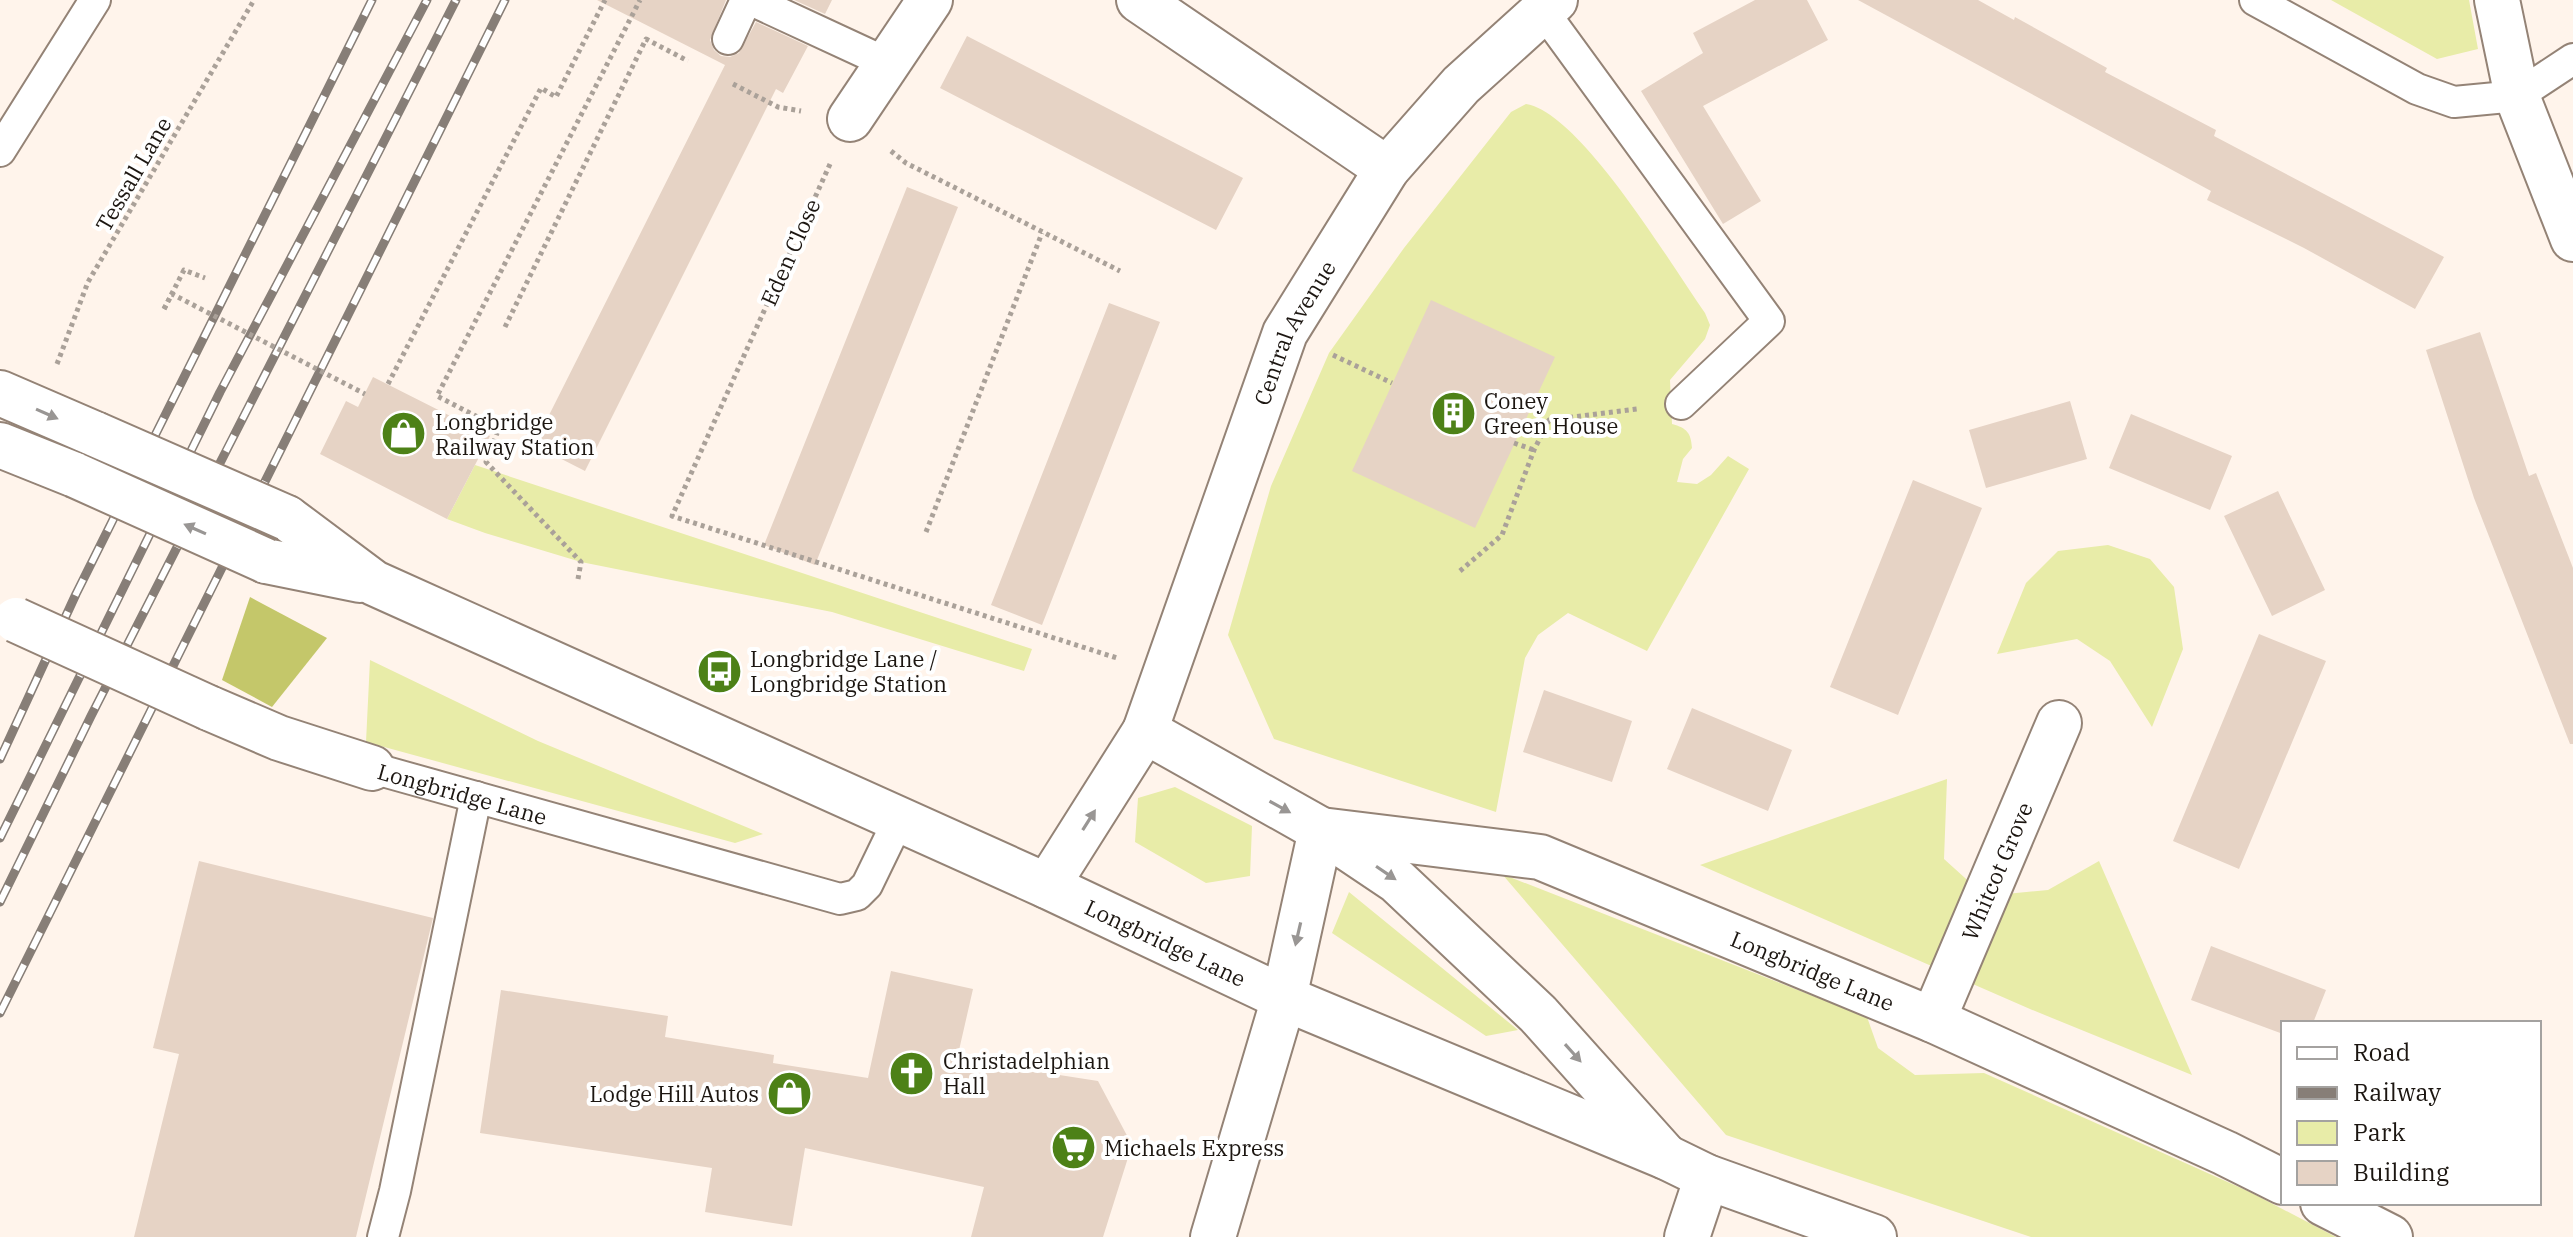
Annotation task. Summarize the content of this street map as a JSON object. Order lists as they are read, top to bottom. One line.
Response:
{"streets":{"street":["Central Avenue","Longbridge Lane","Whitcot Grove"],"path":["Tessall Lane","Eden Close"]},"crossings":[["Central Avenue","Longbridge Lane"],["Longbridge Lane","Whitcot Grove"]],"places":{"building":["Coney Green House"],"shop":["Longbridge Railway Station","Lodge Hill Autos"],"bus stop":["Longbridge Lane / Longbridge Station"],"church":["Christadelphian Hall"],"supermarket":["Michaels Express"]},"legend":["Road","Railway","Park","Building"]}
